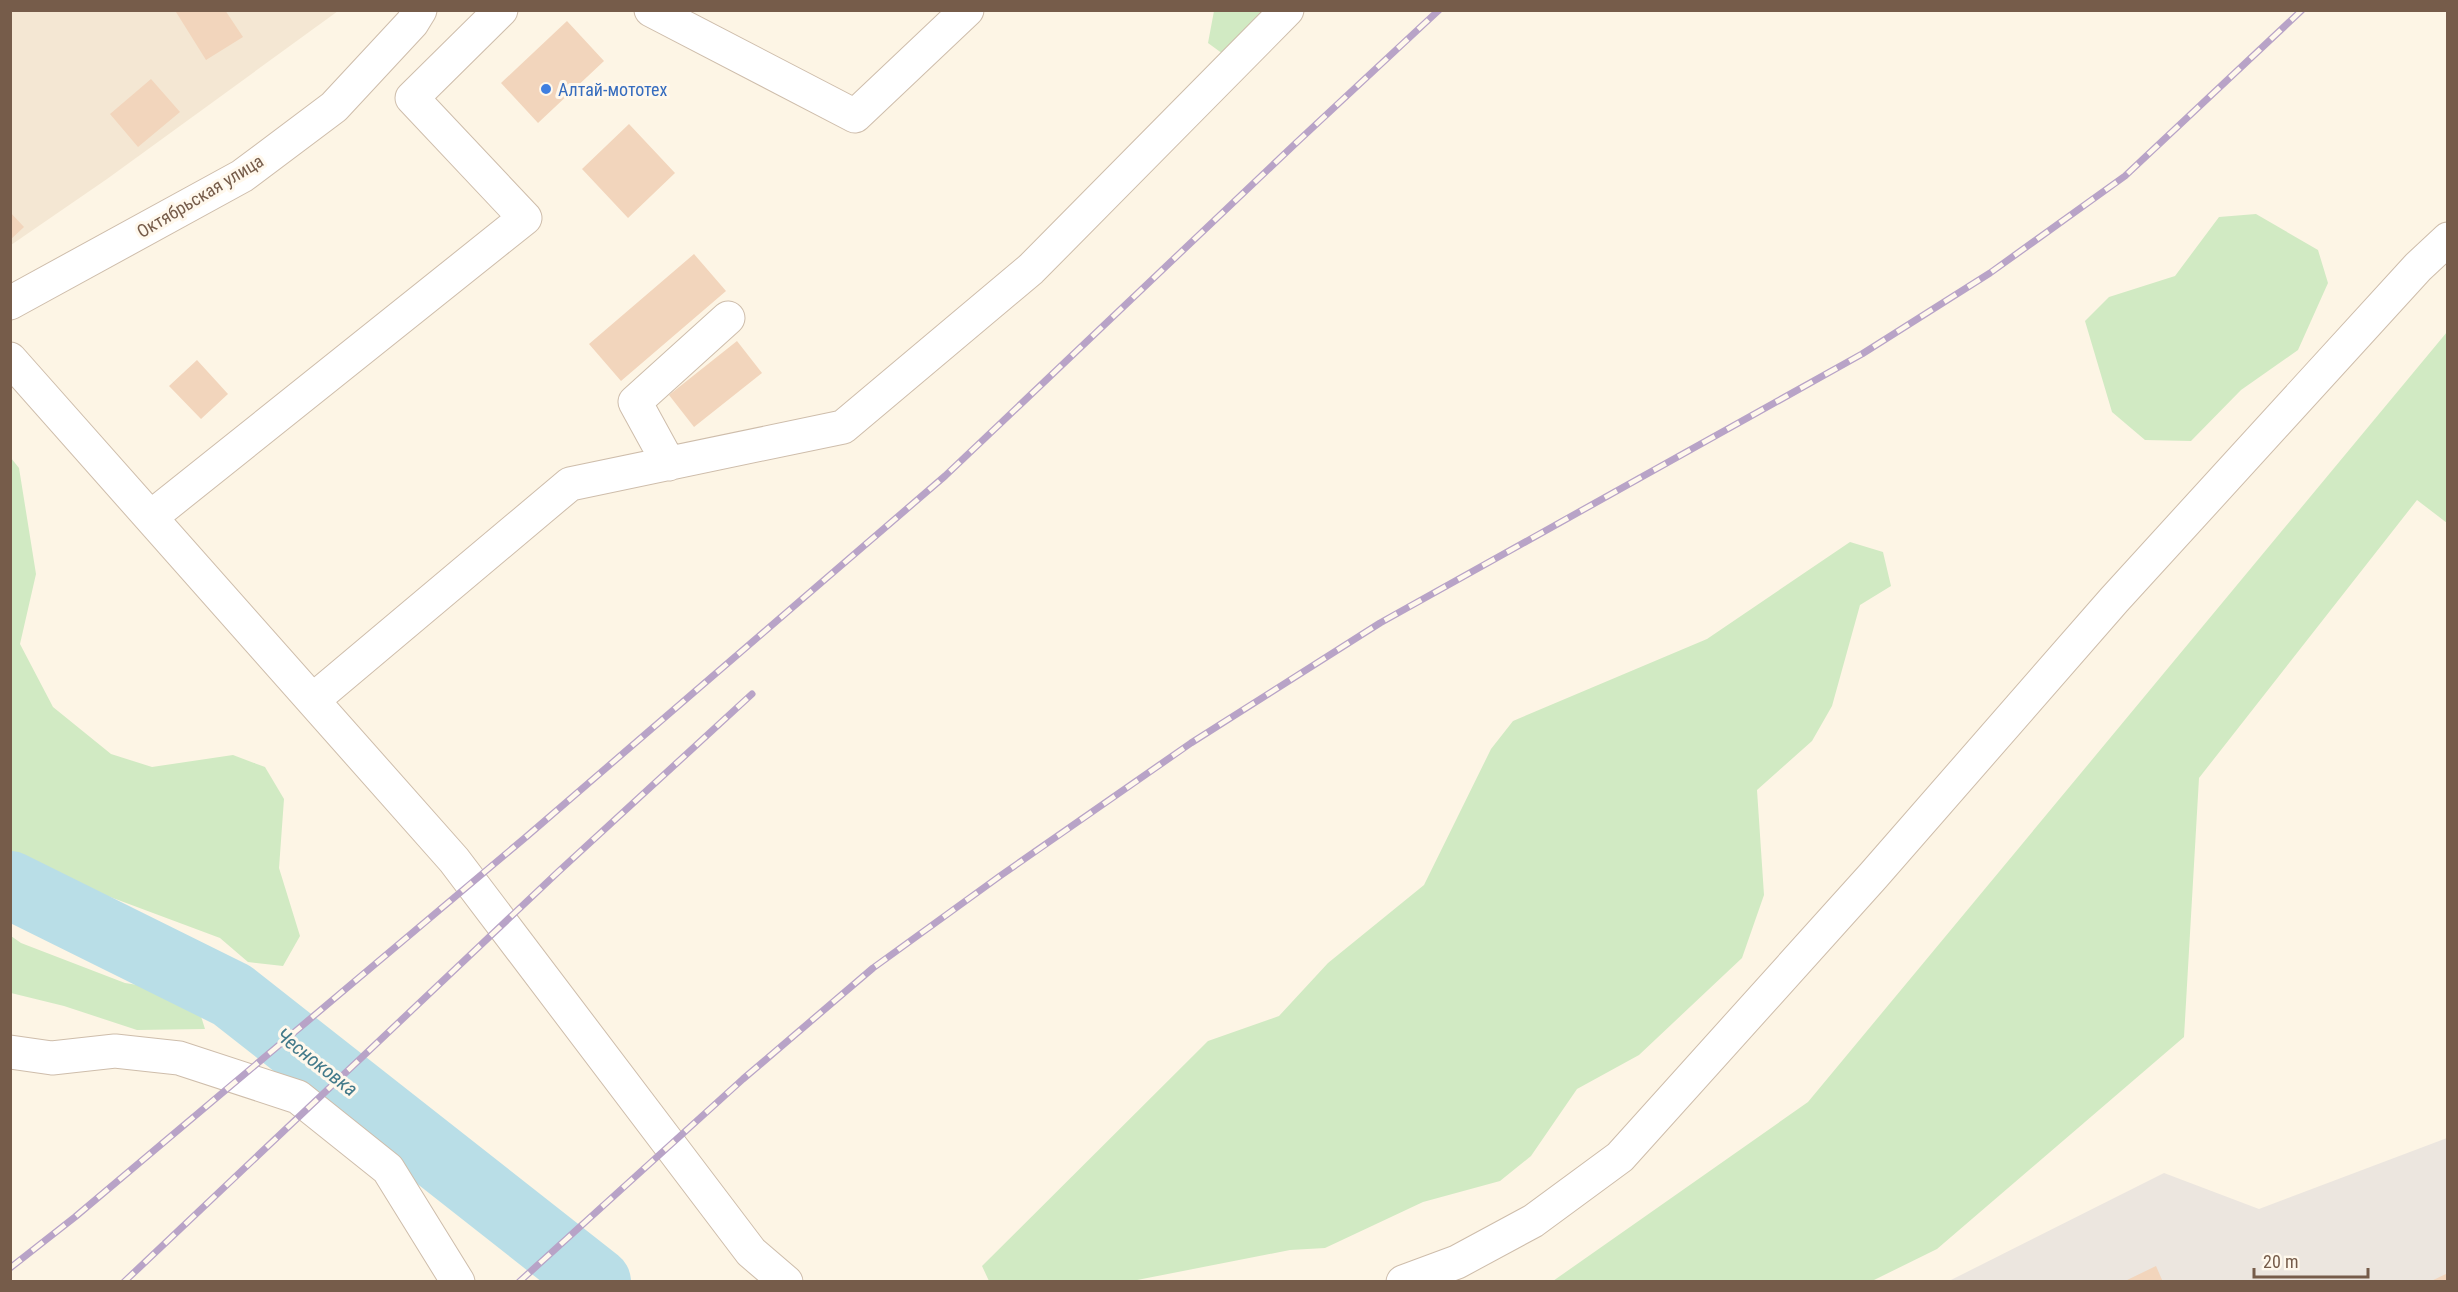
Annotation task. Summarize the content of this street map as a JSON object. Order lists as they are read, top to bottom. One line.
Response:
{"streets":{"street":["Октябрьская улица"]},"water":["Чесноковка"],"places":["Алтай-мототех"],"scale_bar":"20 m"}
